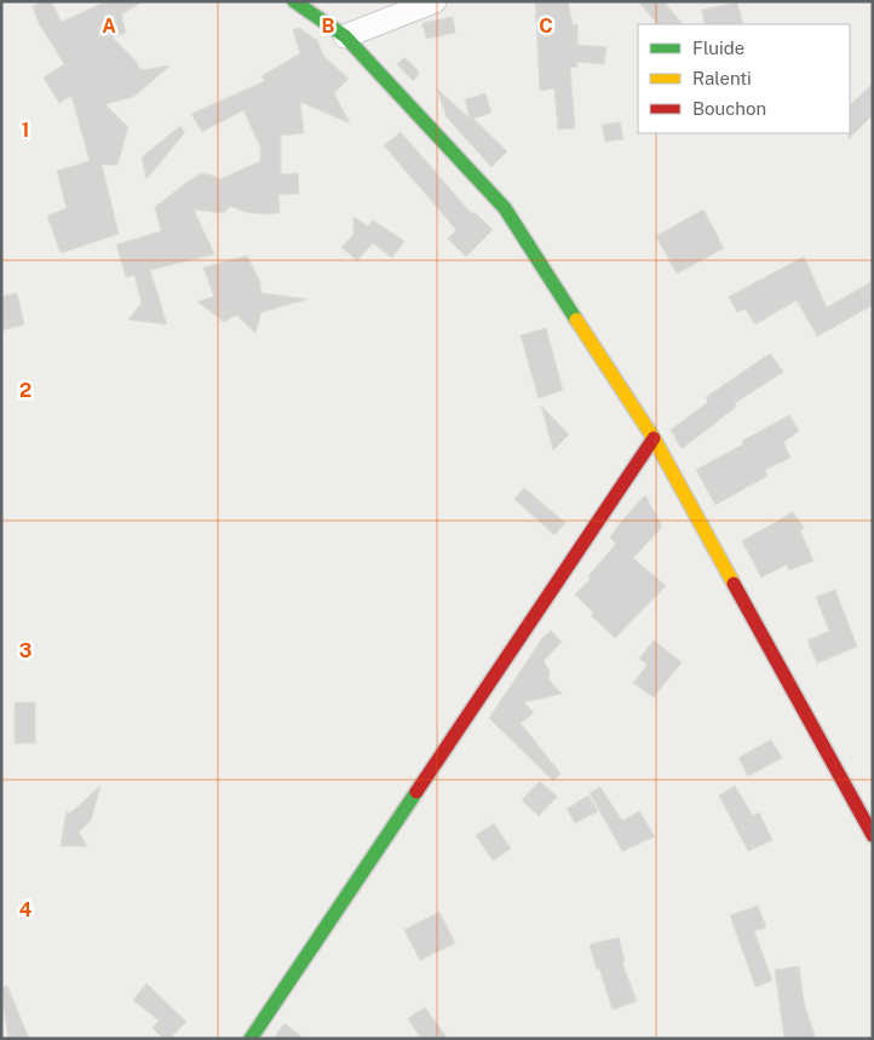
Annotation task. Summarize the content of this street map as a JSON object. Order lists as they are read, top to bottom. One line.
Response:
{"legend":["Fluide","Ralenti","Bouchon"],"grid":{"columns":["A","B","C"],"rows":["1","2","3","4"]}}
